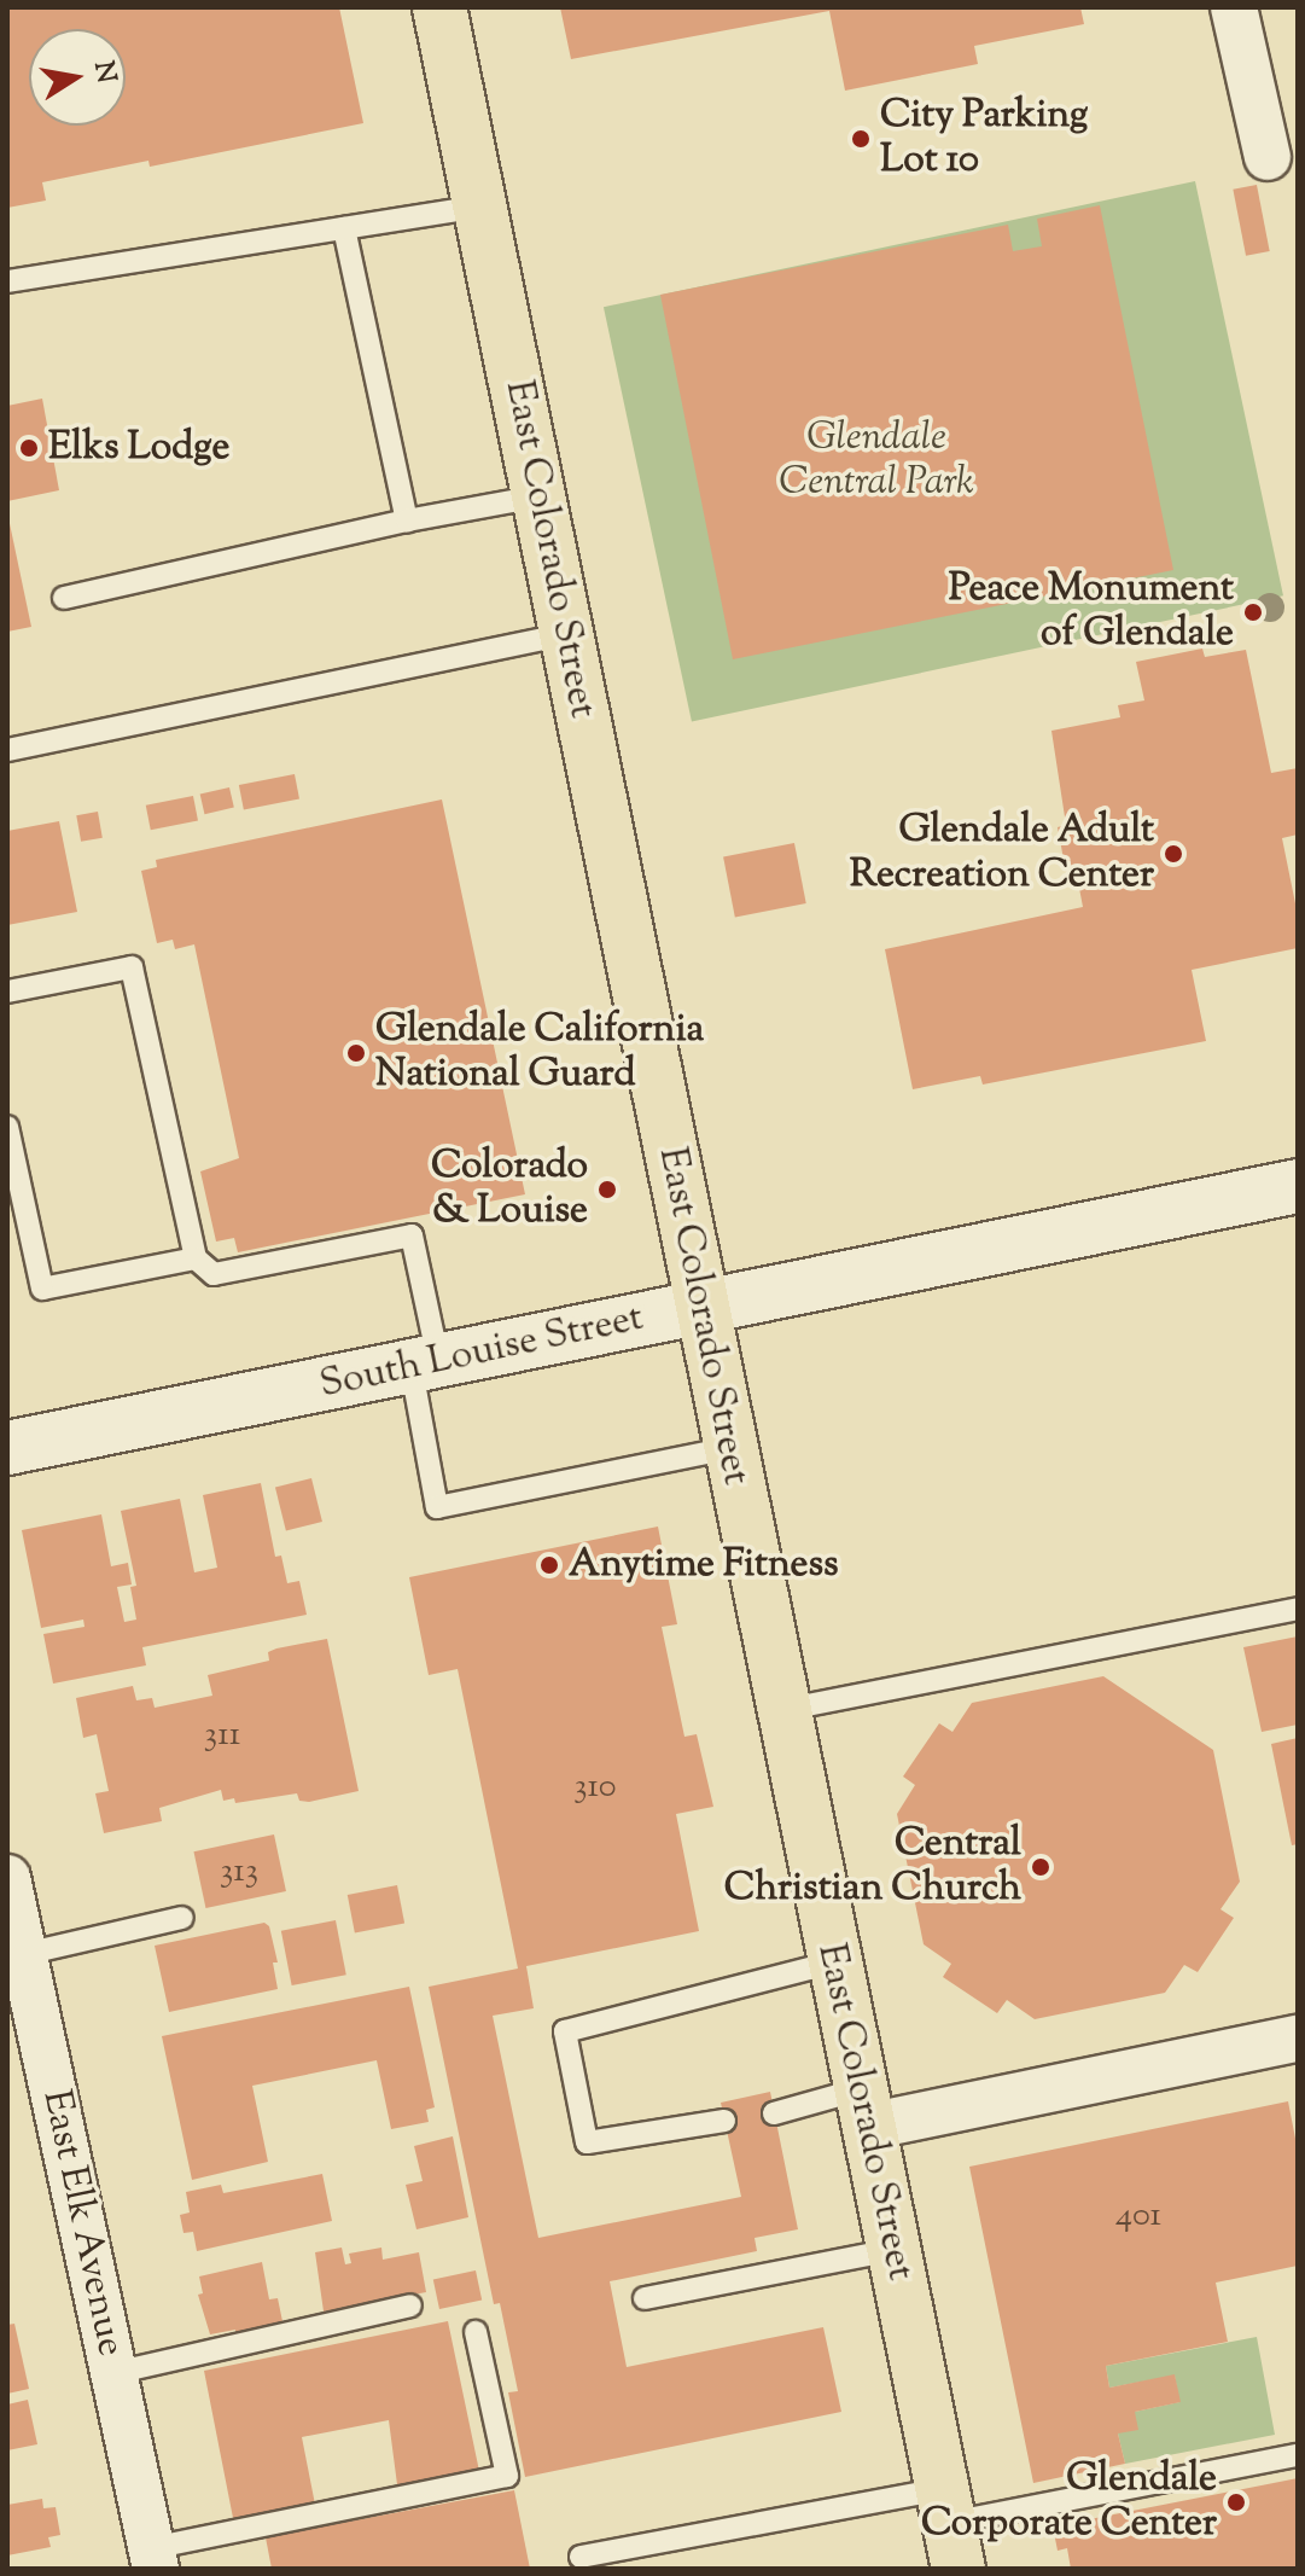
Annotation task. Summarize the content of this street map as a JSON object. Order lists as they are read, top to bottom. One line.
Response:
{"streets":{"main road":["East Colorado Street"],"street":["South Louise Street","East Elk Avenue"]},"crossings":[["East Colorado Street","South Louise Street"]],"parks":["Glendale Central Park"],"places":["City Parking Lot 10","Elks Lodge","Peace Monument of Glendale","Glendale Adult Recreation Center","Glendale California National Guard","Colorado & Louise","Anytime Fitness","Central Christian Church","Glendale Corporate Center"],"house_numbers":["311","310","313","401"],"north":"right"}
